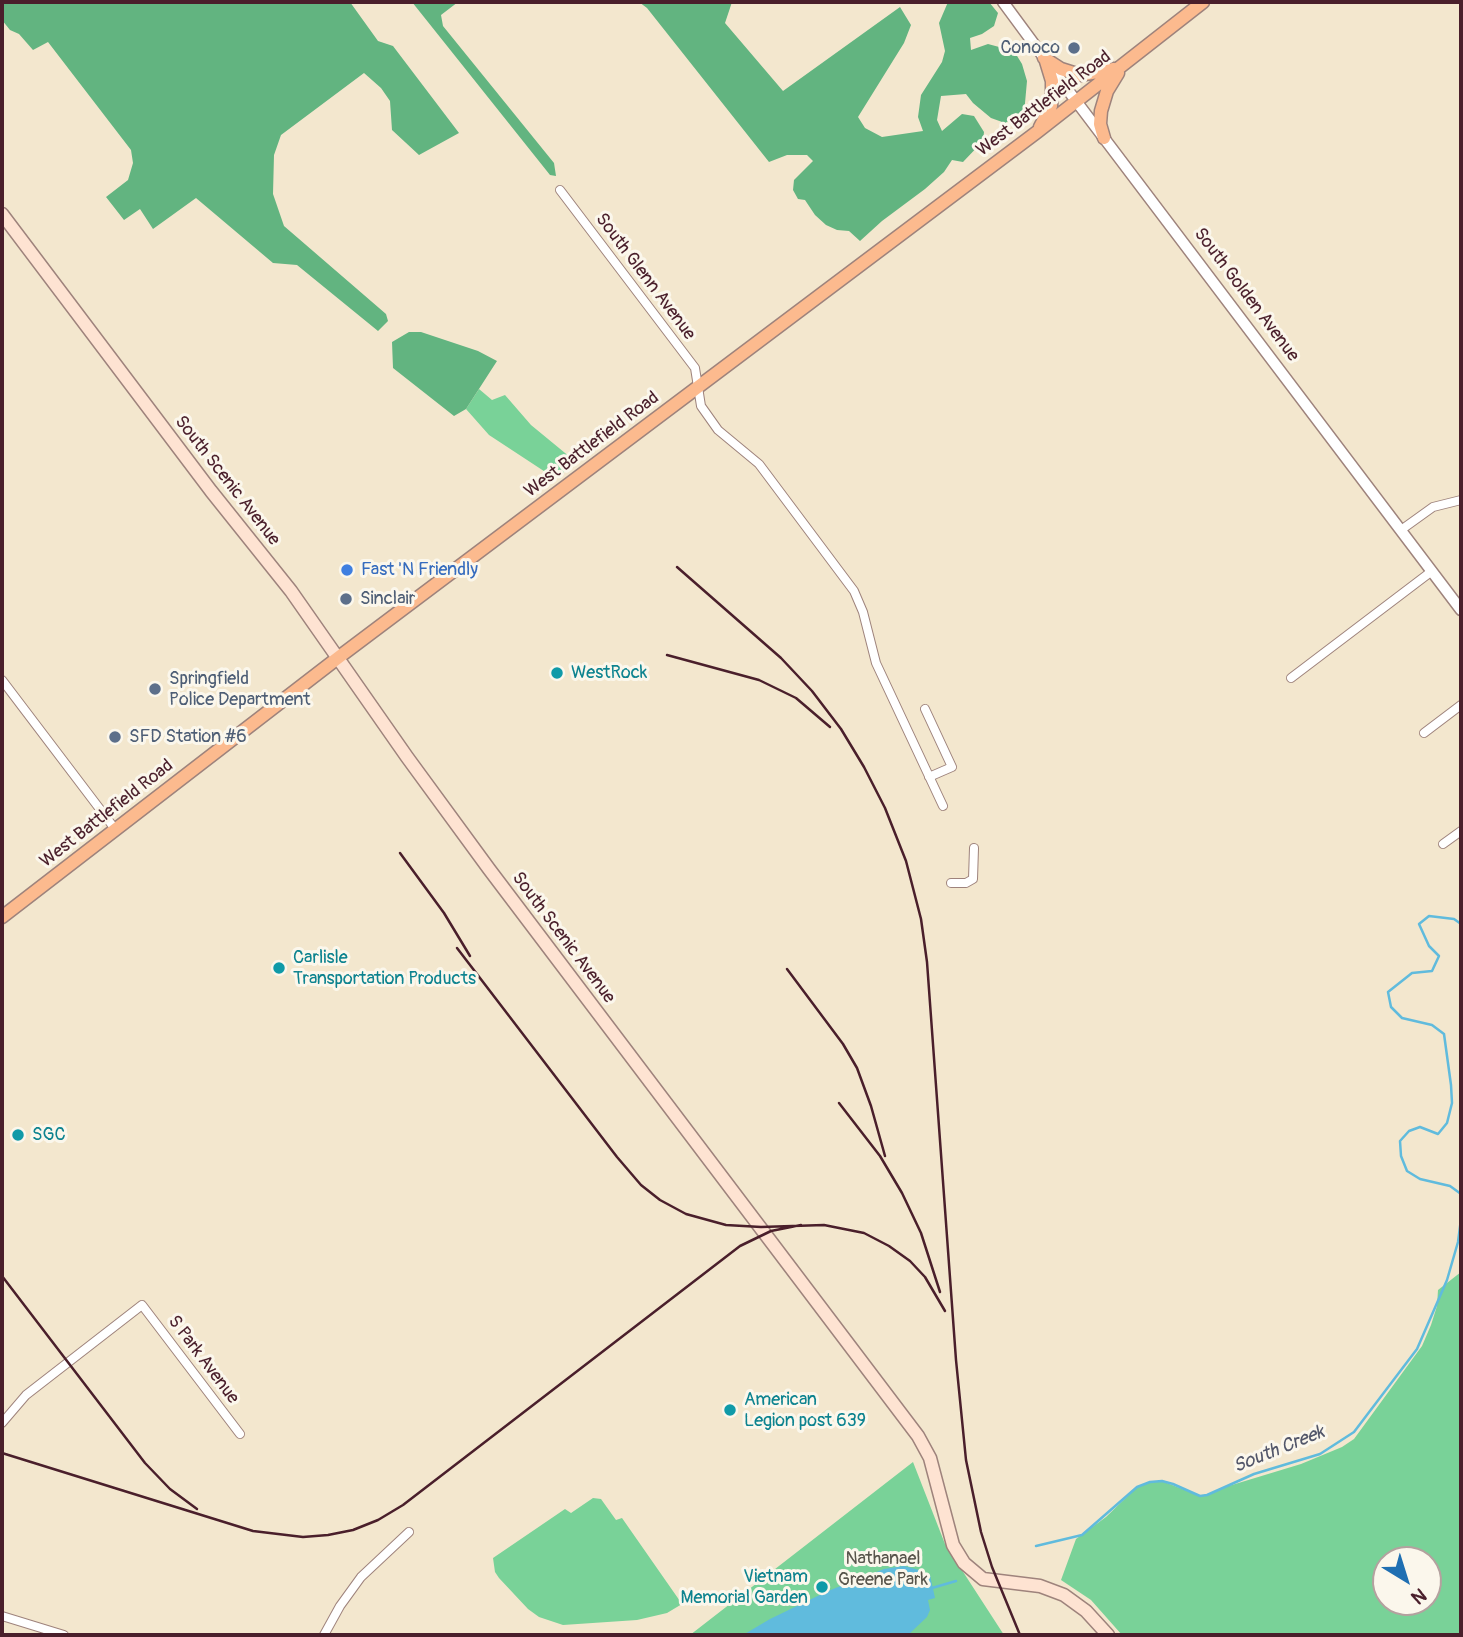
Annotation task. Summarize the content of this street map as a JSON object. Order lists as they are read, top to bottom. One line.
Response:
{"streets":{"main road":["West Battlefield Road","South Scenic Avenue"],"street":["South Glenn Avenue","South Golden Avenue","S Park Avenue"]},"crossings":[["West Battlefield Road","South Glenn Avenue"],["West Battlefield Road","South Golden Avenue"],["West Battlefield Road","South Scenic Avenue"]],"water":["South Creek"],"parks":["Nathanael Greene Park"],"places":["Conoco","Fast 'N Friendly","Sinclair","WestRock","Springfield Police Department","SFD Station #6","Carlisle Transportation Products","SGC","American Legion post 639","Vietnam Memorial Garden"],"north":"bottom right"}
